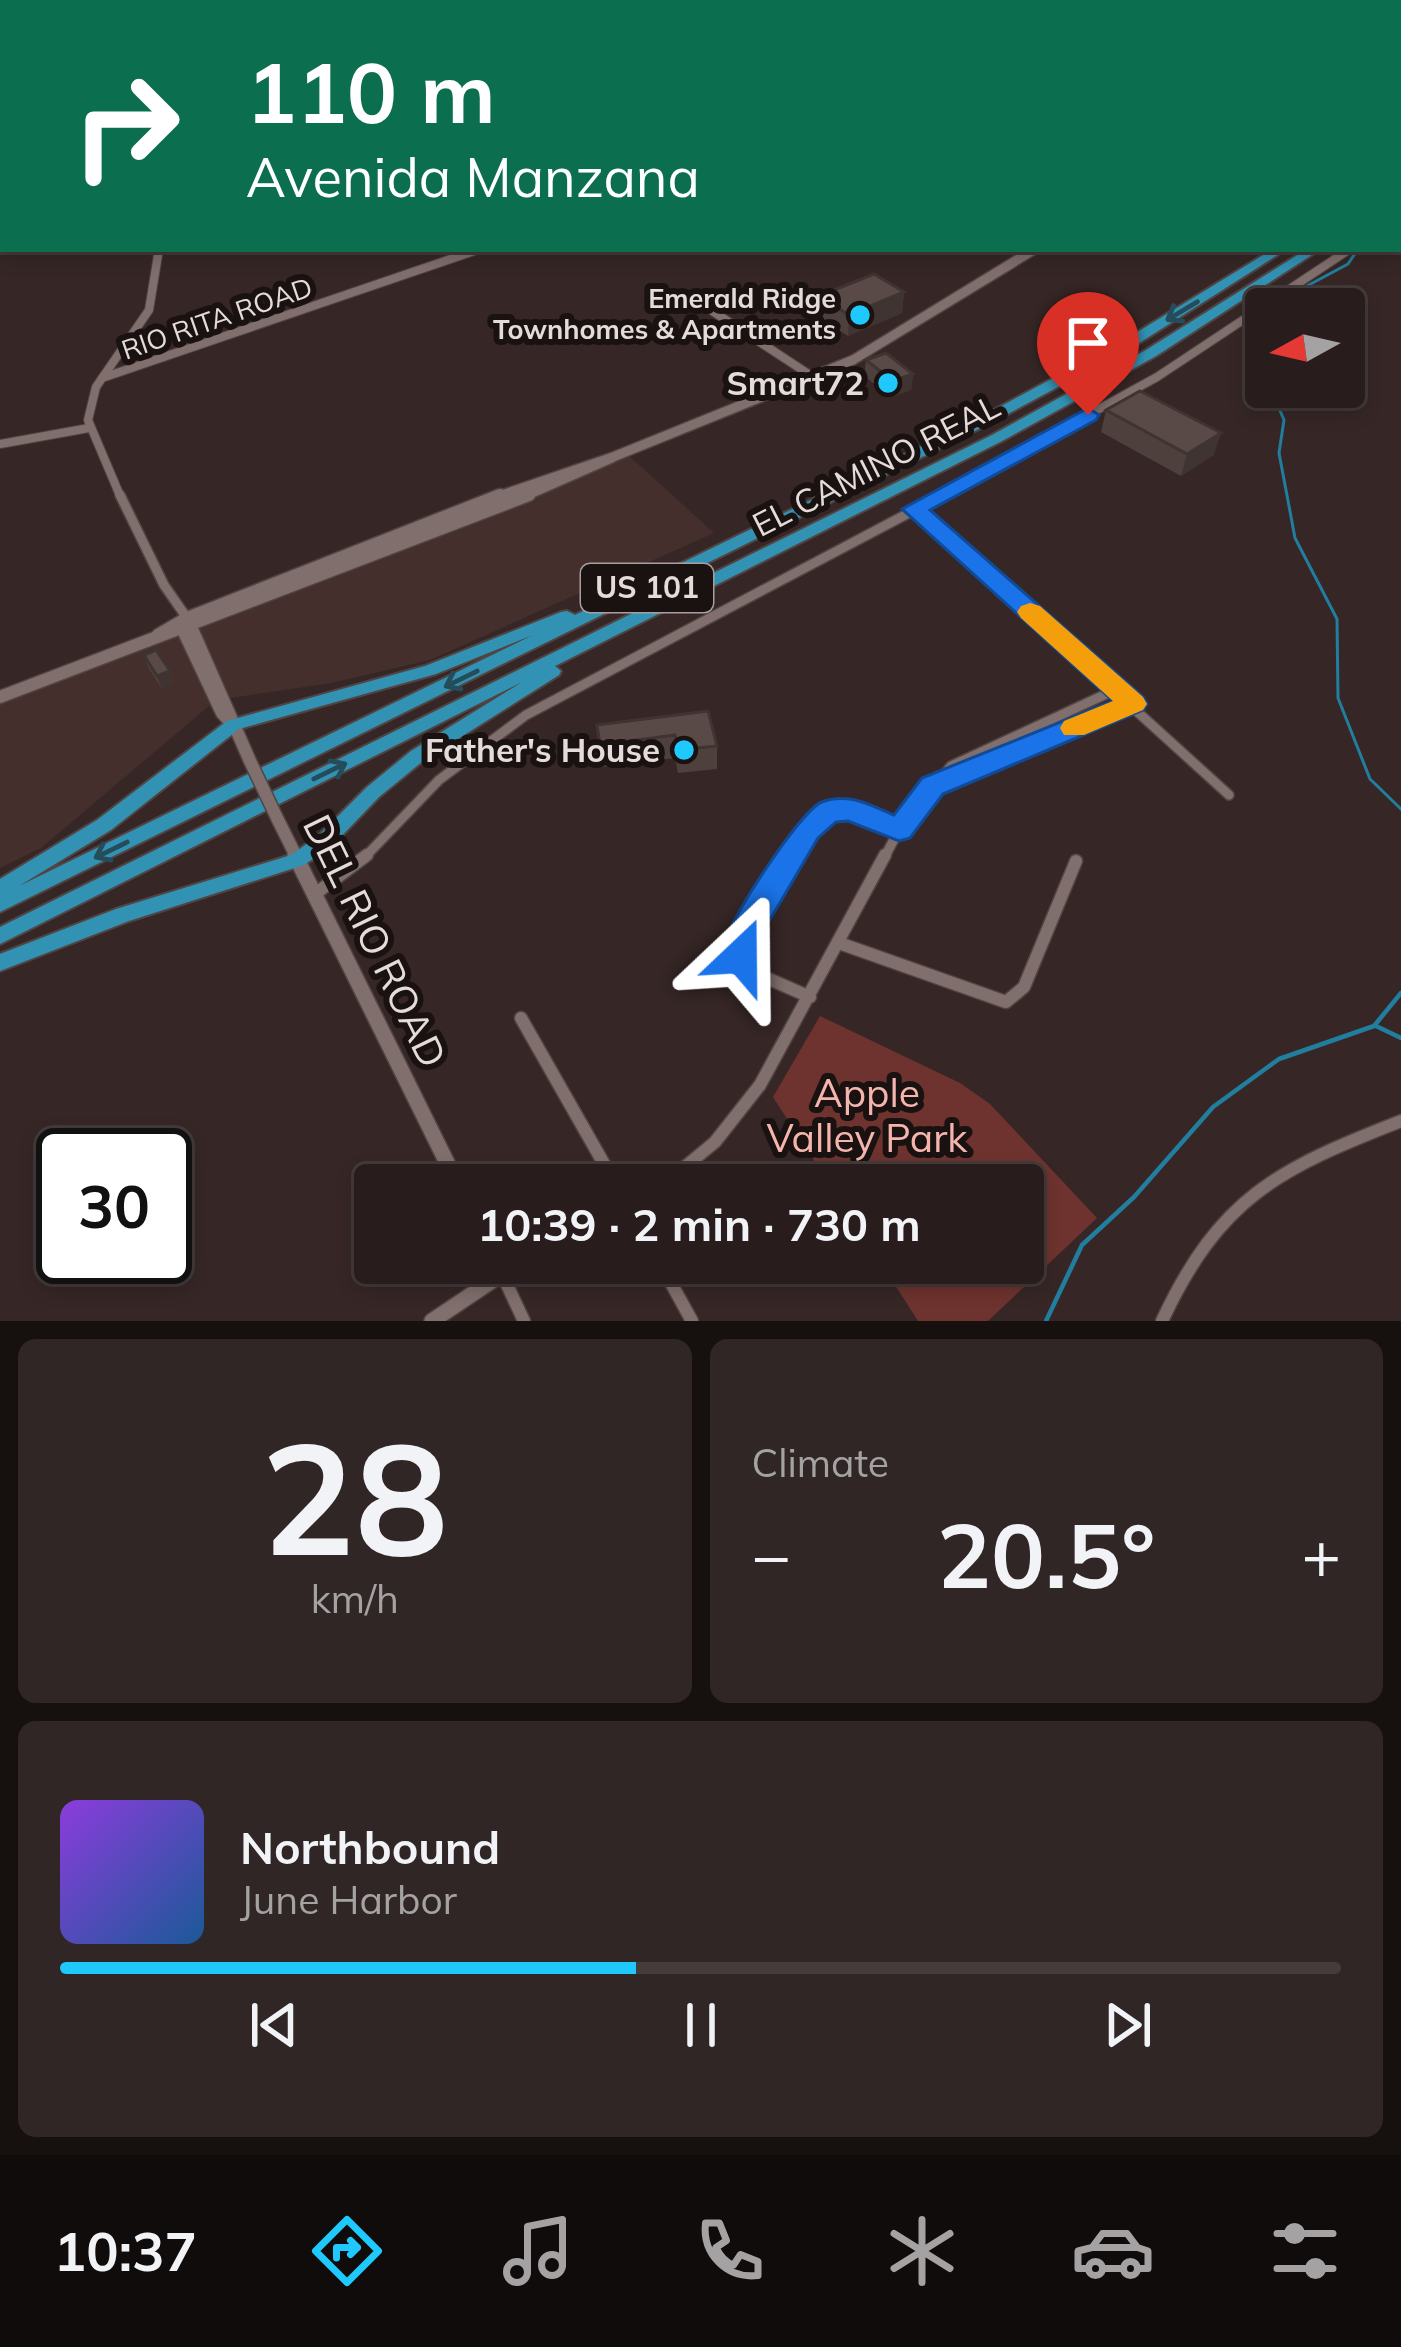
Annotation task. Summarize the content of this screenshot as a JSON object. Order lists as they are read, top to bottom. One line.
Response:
{"streets":{"highway":["EL CAMINO REAL","US 101"],"main road":["DEL RIO ROAD"],"street":["RIO RITA ROAD"]},"parks":["Apple Valley Park"],"places":["Emerald Ridge Townhomes & Apartments","Smart72","Father's House"],"north":"left","page":{"turn":["110 m","Avenida Manzana"],"limit":"30","trip":"10:39 · 2 min · 730 m","tile":[["28","km/h"],"Climate"],"heat":["−","20.5°","+"],"song":["Northbound","June Harbor"],"tabs":"10:37"}}
